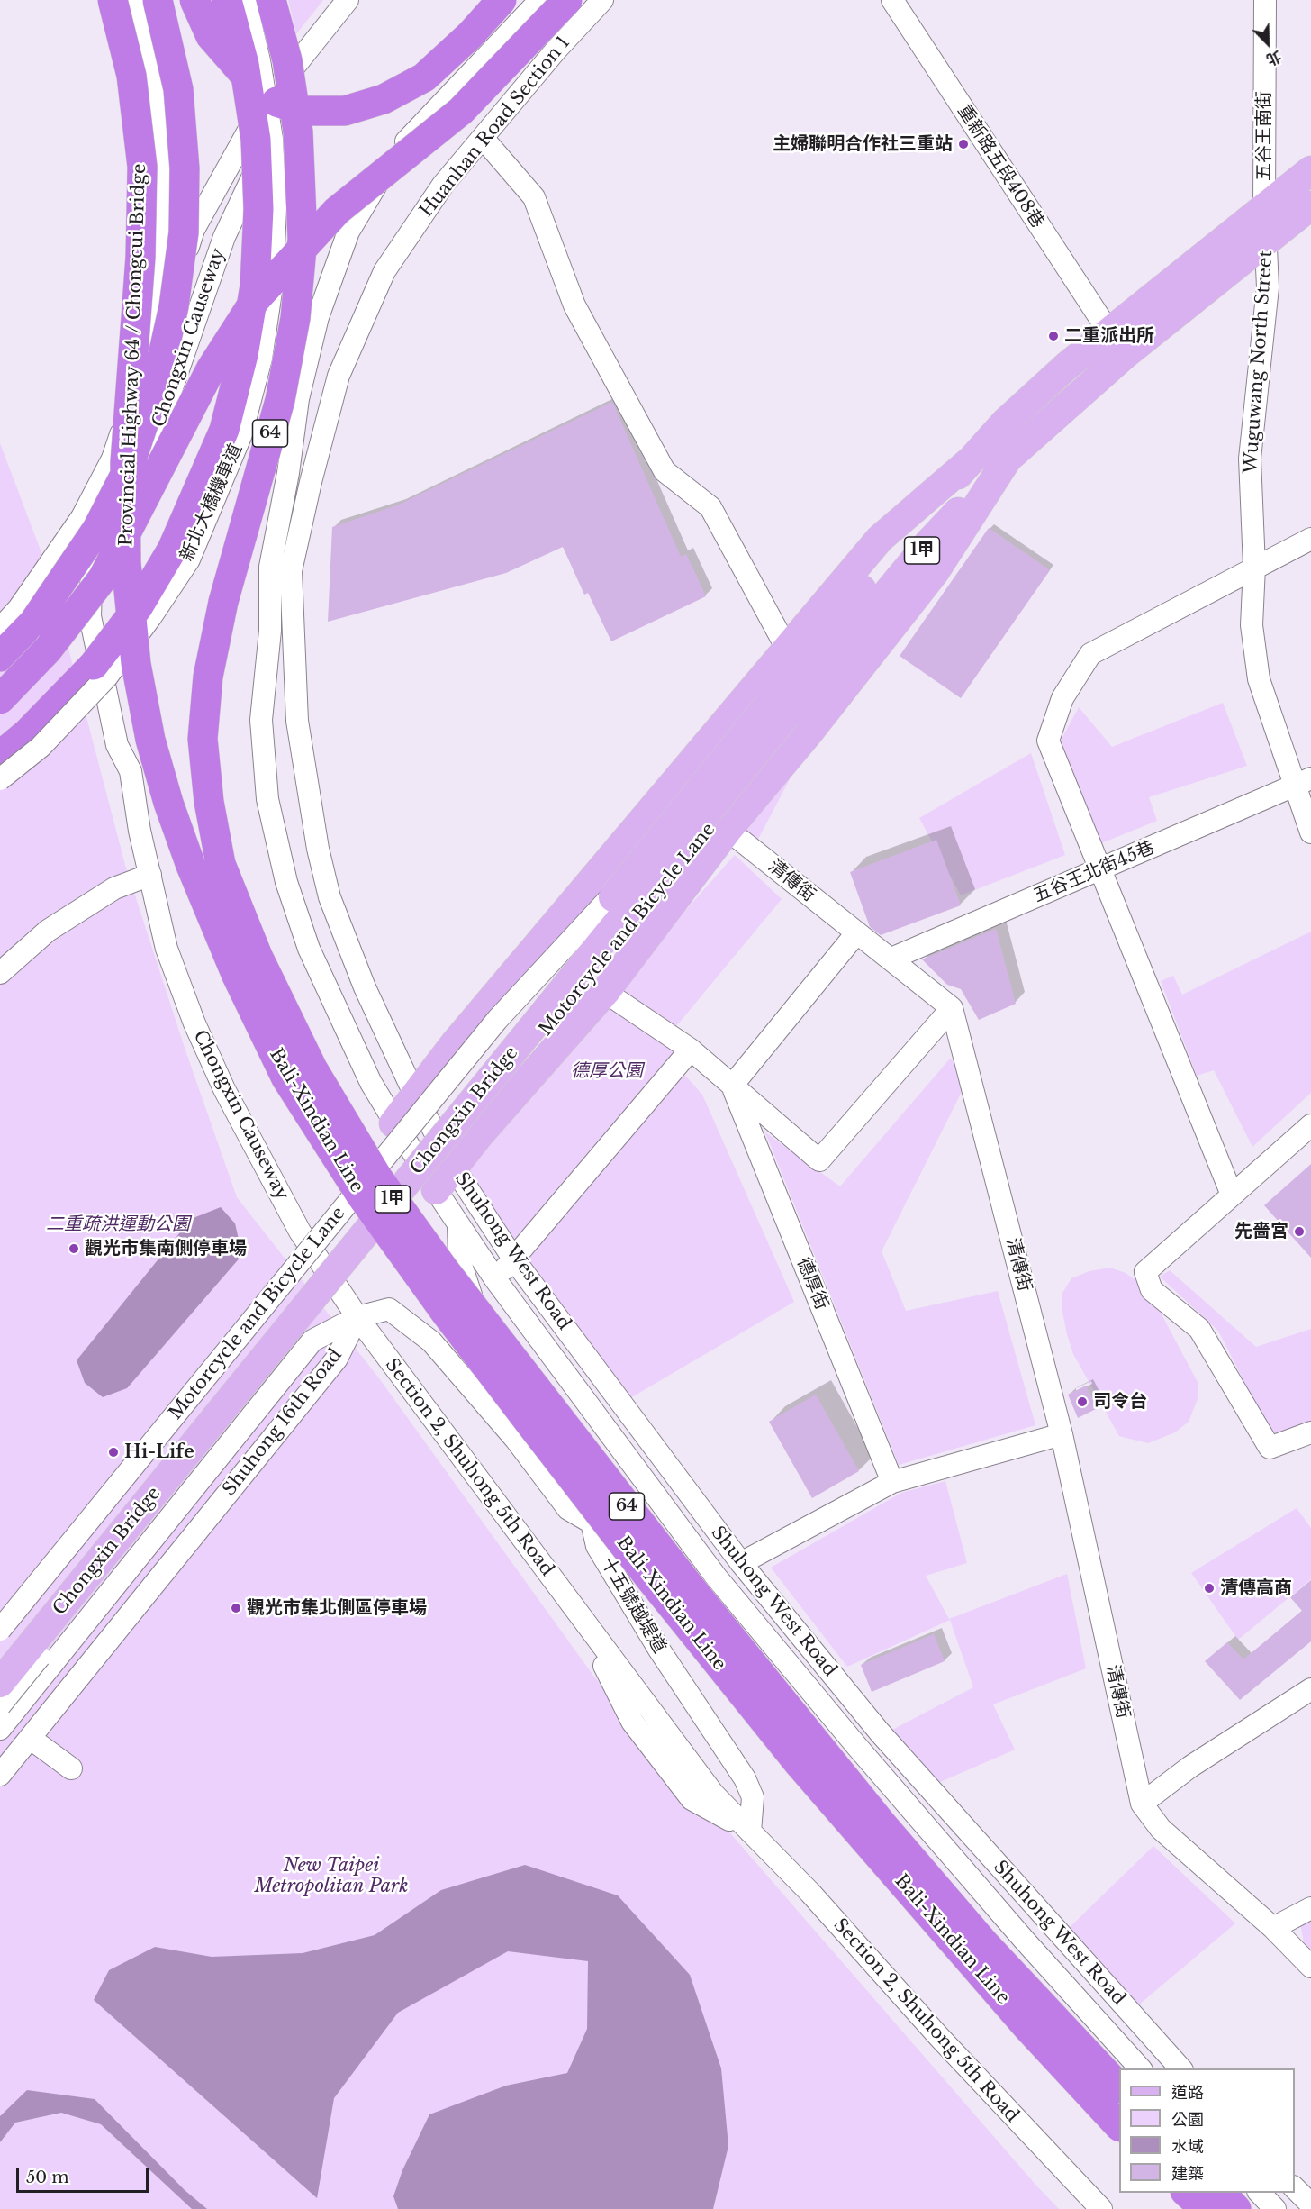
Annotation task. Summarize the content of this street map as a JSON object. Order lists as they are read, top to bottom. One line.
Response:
{"streets":{"highway":["Provincial Highway 64 / Chongcui Bridge","64","Bali-Xindian Line"],"main road":["1甲","Chongxin Bridge"],"street":["Huanhan Road Section 1","五谷王南街","重新路五段408巷","Chongxin Causeway","Wuguwang North Street","新北大橋機車道","五谷王北街45巷","清傳街","Motorcycle and Bicycle Lane","Shuhong West Road","德厚街","Shuhong 16th Road","Section 2, Shuhong 5th Road","十五號越堤道"]},"crossings":[["Huanhan Road Section 1","Shuhong West Road"],["五谷王南街","Wuguwang North Street"],["五谷王南街","1甲"],["重新路五段408巷","1甲"],["Chongxin Causeway","Shuhong 16th Road"],["Chongxin Causeway","Section 2, Shuhong 5th Road"],["Provincial Highway 64 / Chongcui Bridge","Bali-Xindian Line"],["Wuguwang North Street","1甲"],["Wuguwang North Street","五谷王北街45巷"],["1甲","Motorcycle and Bicycle Lane"],["1甲","Chongxin Bridge"],["五谷王北街45巷","清傳街"],["Motorcycle and Bicycle Lane","Chongxin Bridge"],["Shuhong West Road","十五號越堤道"],["Shuhong 16th Road","Section 2, Shuhong 5th Road"],["Section 2, Shuhong 5th Road","十五號越堤道"]],"parks":["德厚公園","二重疏洪運動公園","New Taipei Metropolitan Park"],"places":["主婦聯明合作社三重站","二重派出所","先嗇宮","觀光市集南側停車場","司令台","Hi-Life","清傳高商","觀光市集北側區停車場"],"legend":["道路","公園","水域","建築"],"scale_bar":"50 m","north":"bottom right"}
